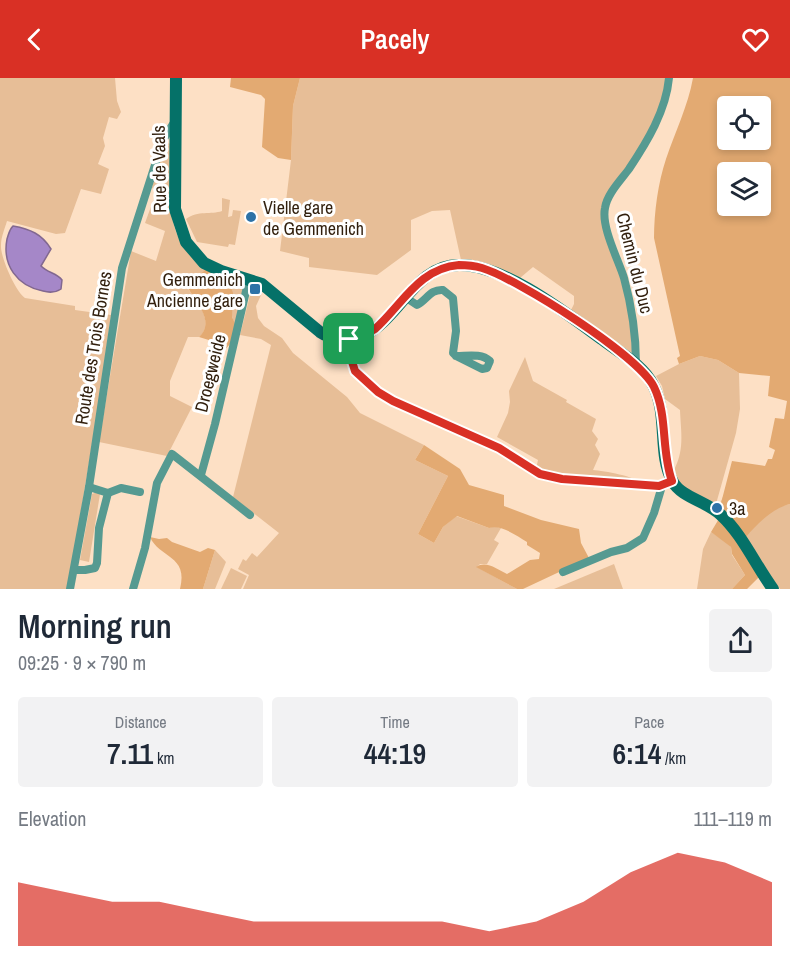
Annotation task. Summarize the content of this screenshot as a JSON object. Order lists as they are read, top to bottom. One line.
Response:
{"streets":{"main road":["Rue de Vaals"],"street":["Chemin du Duc","Route des Trois Bornes","Droegweide"]},"crossings":[["Rue de Vaals","Route des Trois Bornes"],["Rue de Vaals","Droegweide"]],"places":{"other":["Vielle gare de Gemmenich","3a"],"transit":["Gemmenich Ancienne gare"]},"page":{"header":"Pacely","heading":["Morning run","09:25 · 9 × 790 m"],"stats":[["Distance","7.11 km"],["Time","44:19"],["Pace","6:14 /km"]],"chart":["Elevation","111–119 m"]}}
